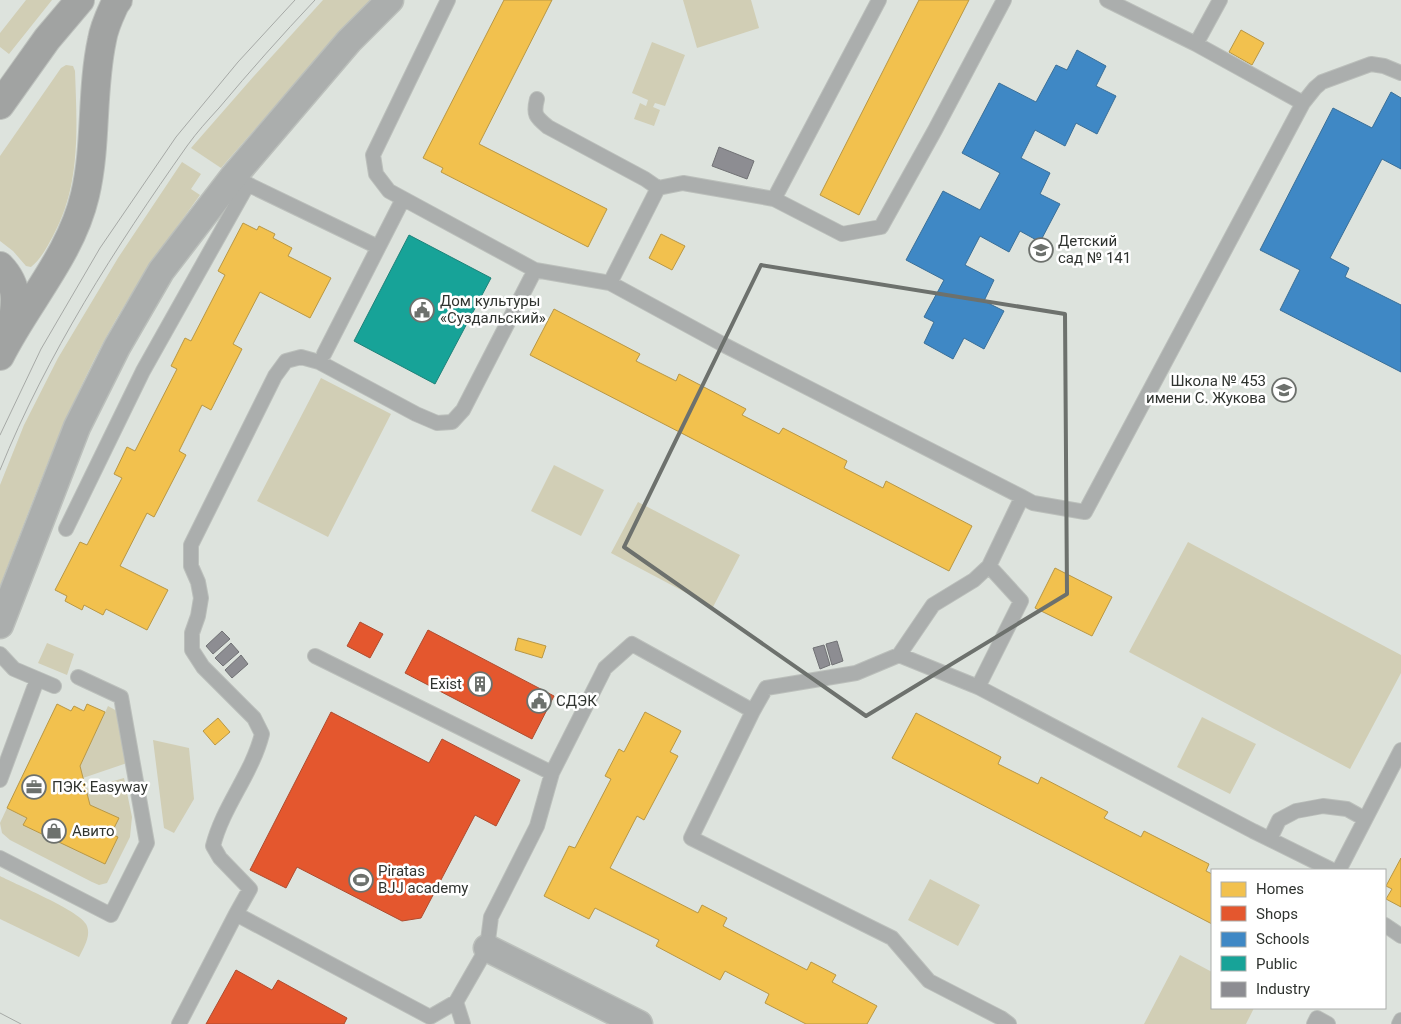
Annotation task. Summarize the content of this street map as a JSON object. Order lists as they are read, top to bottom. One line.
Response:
{"places":{"school or university":["Детский сад № 141","Школа № 453 имени С. Жукова"],"public building":["Дом культуры «Суздальский»","СДЭК"],"building":["Exist"],"office":["ПЭК: Easyway"],"shop":["Авито"],"sports":["Piratas BJJ academy"]},"legend":["Homes","Shops","Schools","Public","Industry"]}
